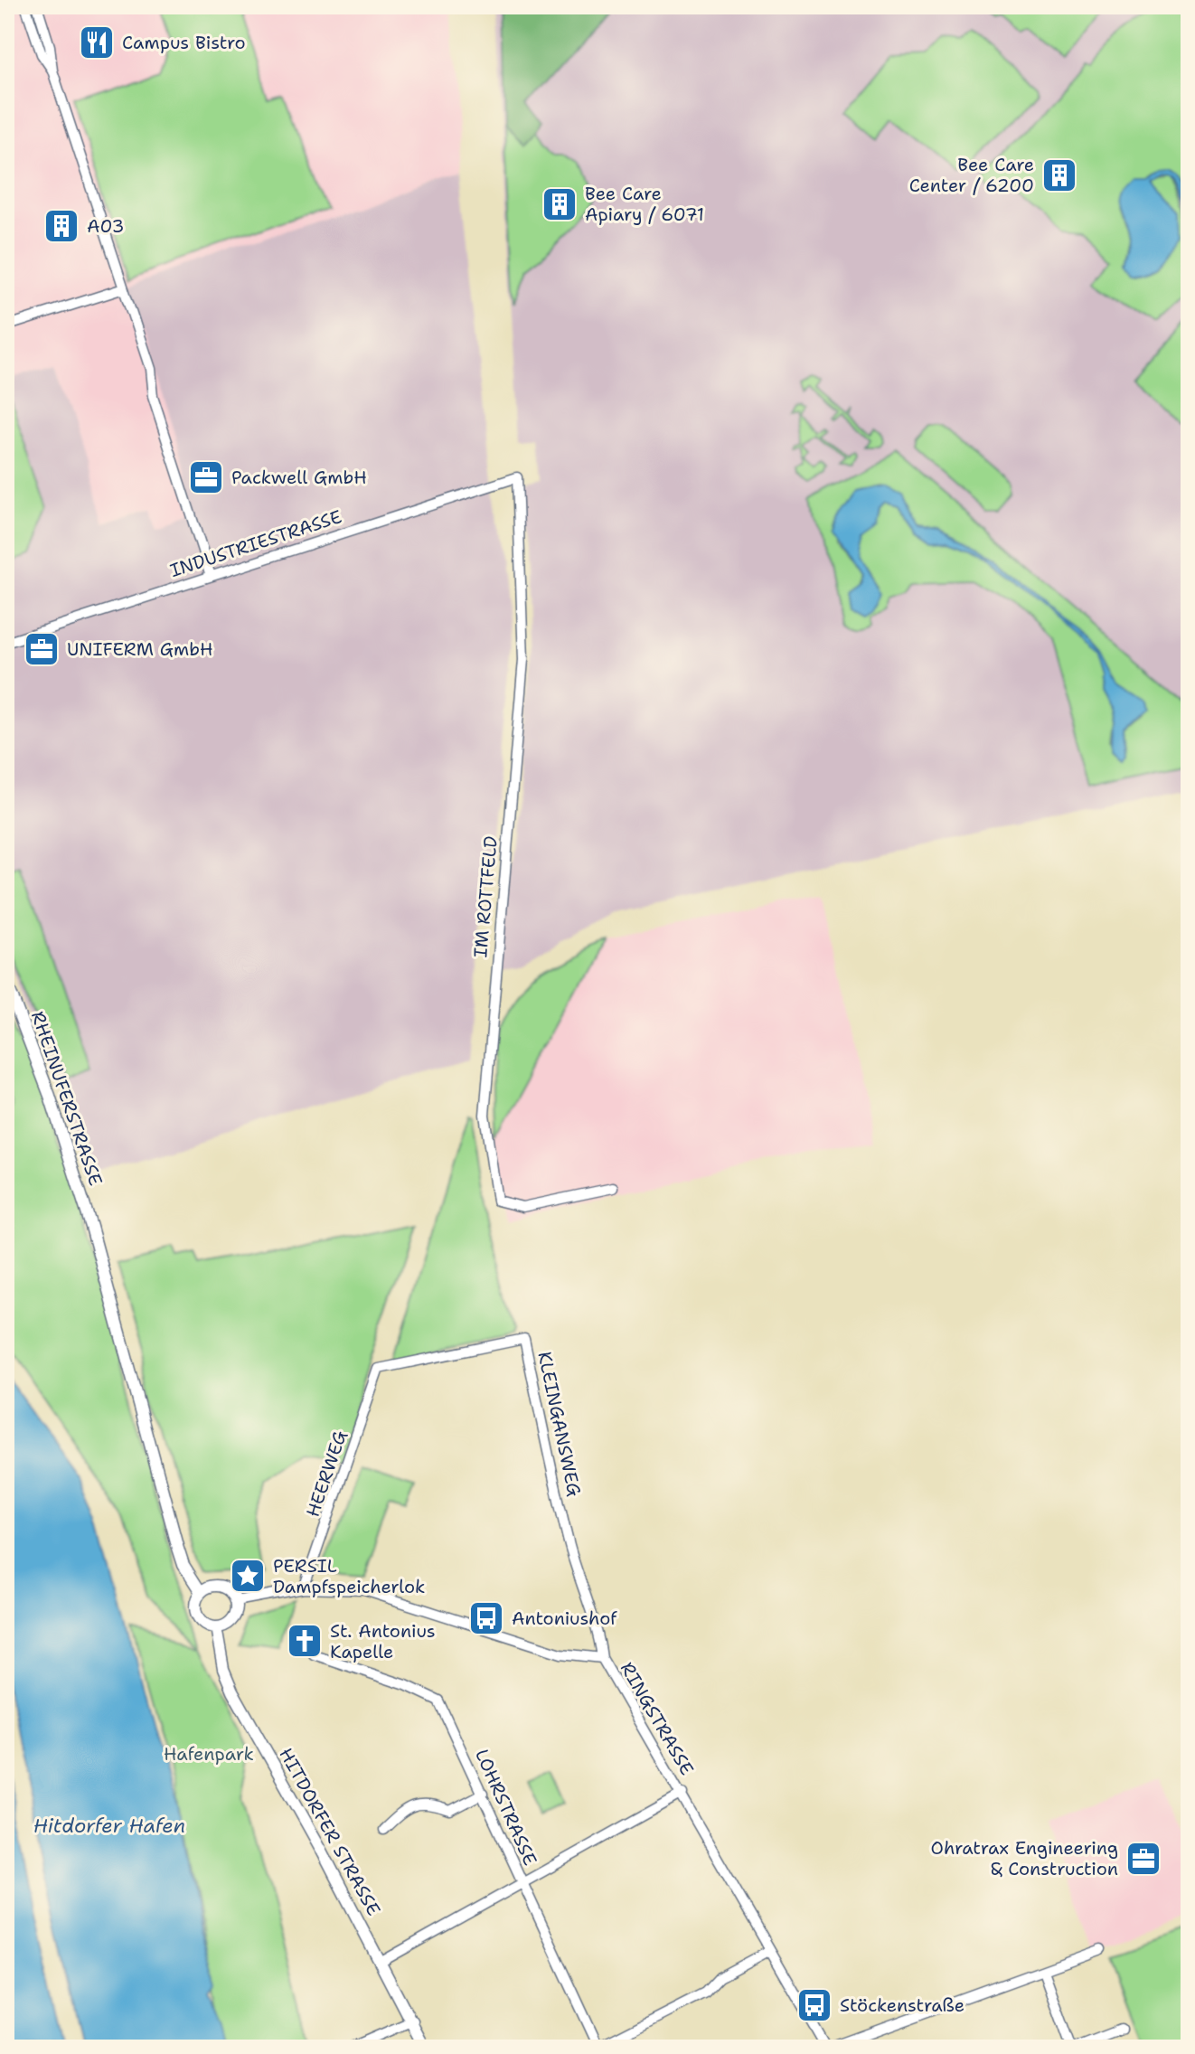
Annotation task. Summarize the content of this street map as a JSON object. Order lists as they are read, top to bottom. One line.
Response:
{"streets":{"street":["INDUSTRIESTRASSE","IM ROTTFELD","RHEINUFERSTRASSE","KLEINGANSWEG","HEERWEG","RINGSTRASSE","LOHRSTRASSE","HITDORFER STRASSE"]},"crossings":[["INDUSTRIESTRASSE","IM ROTTFELD"],["RHEINUFERSTRASSE","RINGSTRASSE"],["RHEINUFERSTRASSE","HITDORFER STRASSE"],["KLEINGANSWEG","HEERWEG"],["KLEINGANSWEG","RINGSTRASSE"],["HEERWEG","RINGSTRASSE"],["RINGSTRASSE","HITDORFER STRASSE"]],"water":["Hitdorfer Hafen"],"parks":["Hafenpark"],"places":{"restaurant":["Campus Bistro"],"building":["Bee Care Center / 6200","Bee Care Apiary / 6071","A03"],"office":["Packwell GmbH","UNIFERM GmbH","Ohratrax Engineering & Construction"],"place":["PERSIL Dampfspeicherlok"],"bus stop":["Antoniushof","Stöckenstraße"],"church":["St. Antonius Kapelle"]}}
